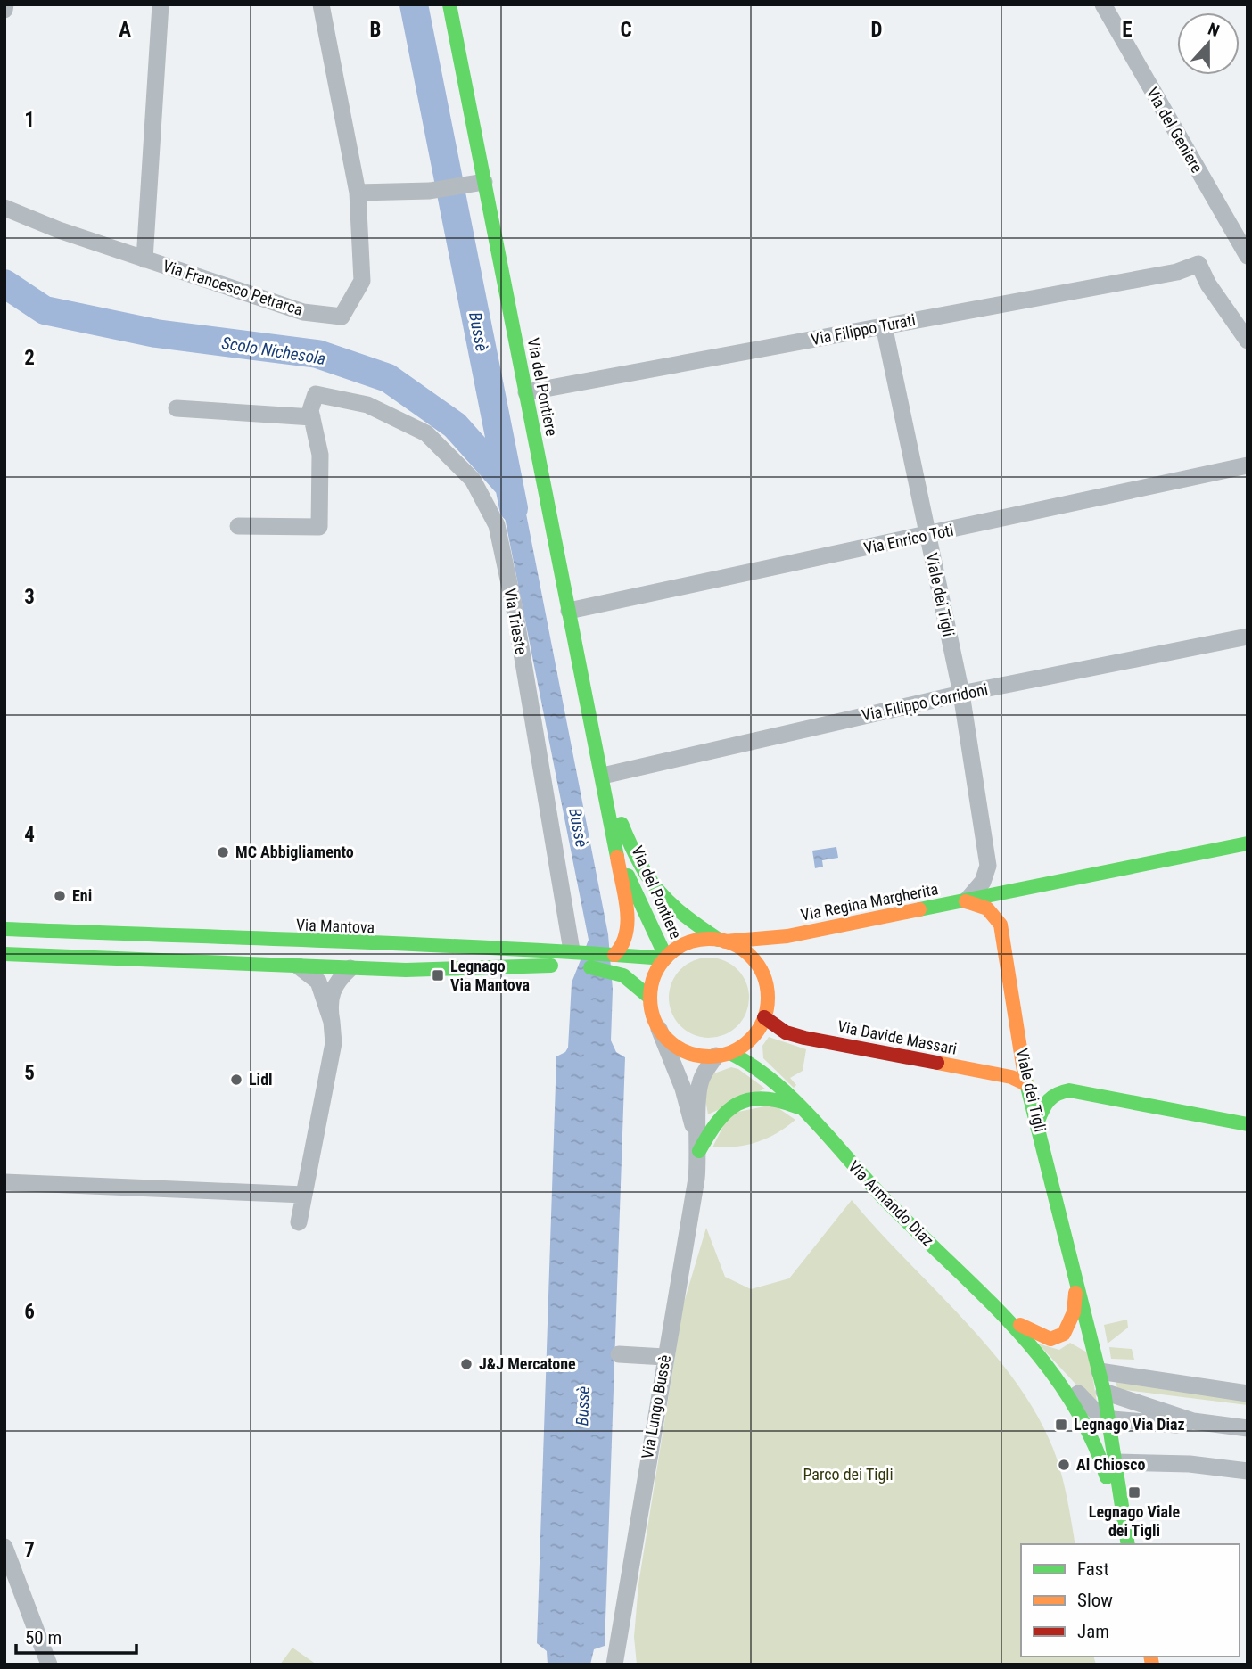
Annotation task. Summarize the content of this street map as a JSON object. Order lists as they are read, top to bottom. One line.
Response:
{"streets":{"main road":["Via del Pontiere","Viale dei Tigli","Via Regina Margherita","Via Mantova","Via Davide Massari","Via Armando Diaz"],"street":["Via del Geniere","Via Francesco Petrarca","Via Filippo Turati","Via Enrico Toti","Via Trieste","Via Filippo Corridoni","Via Lungo Bussè"]},"crossings":[["Via Filippo Turati","Via del Pontiere"],["Via Filippo Turati","Viale dei Tigli"],["Via del Pontiere","Via Enrico Toti"],["Via del Pontiere","Via Filippo Corridoni"],["Via del Pontiere","Via Regina Margherita"],["Via del Pontiere","Via Mantova"],["Via del Pontiere","Via Davide Massari"],["Via del Pontiere","Via Armando Diaz"],["Via del Pontiere","Via Lungo Bussè"],["Via Enrico Toti","Viale dei Tigli"],["Viale dei Tigli","Via Filippo Corridoni"],["Viale dei Tigli","Via Davide Massari"],["Viale dei Tigli","Via Armando Diaz"],["Via Trieste","Via Mantova"],["Via Regina Margherita","Via Mantova"],["Via Regina Margherita","Via Davide Massari"],["Via Regina Margherita","Via Armando Diaz"],["Via Regina Margherita","Via Lungo Bussè"],["Via Mantova","Via Davide Massari"],["Via Mantova","Via Armando Diaz"],["Via Mantova","Via Lungo Bussè"],["Via Davide Massari","Via Armando Diaz"],["Via Davide Massari","Via Lungo Bussè"],["Via Armando Diaz","Via Lungo Bussè"]],"water":["Bussè","Scolo Nichesola"],"parks":["Parco dei Tigli"],"places":{"other":["MC Abbigliamento","Eni","Lidl","J&J Mercatone","Al Chiosco"],"transit":["Legnago Via Mantova","Legnago Via Diaz","Legnago Viale dei Tigli"]},"legend":["Fast","Slow","Jam"],"scale_bar":"50 m","north":"top","grid":{"columns":["A","B","C","D","E"],"rows":["1","2","3","4","5","6","7"]}}
